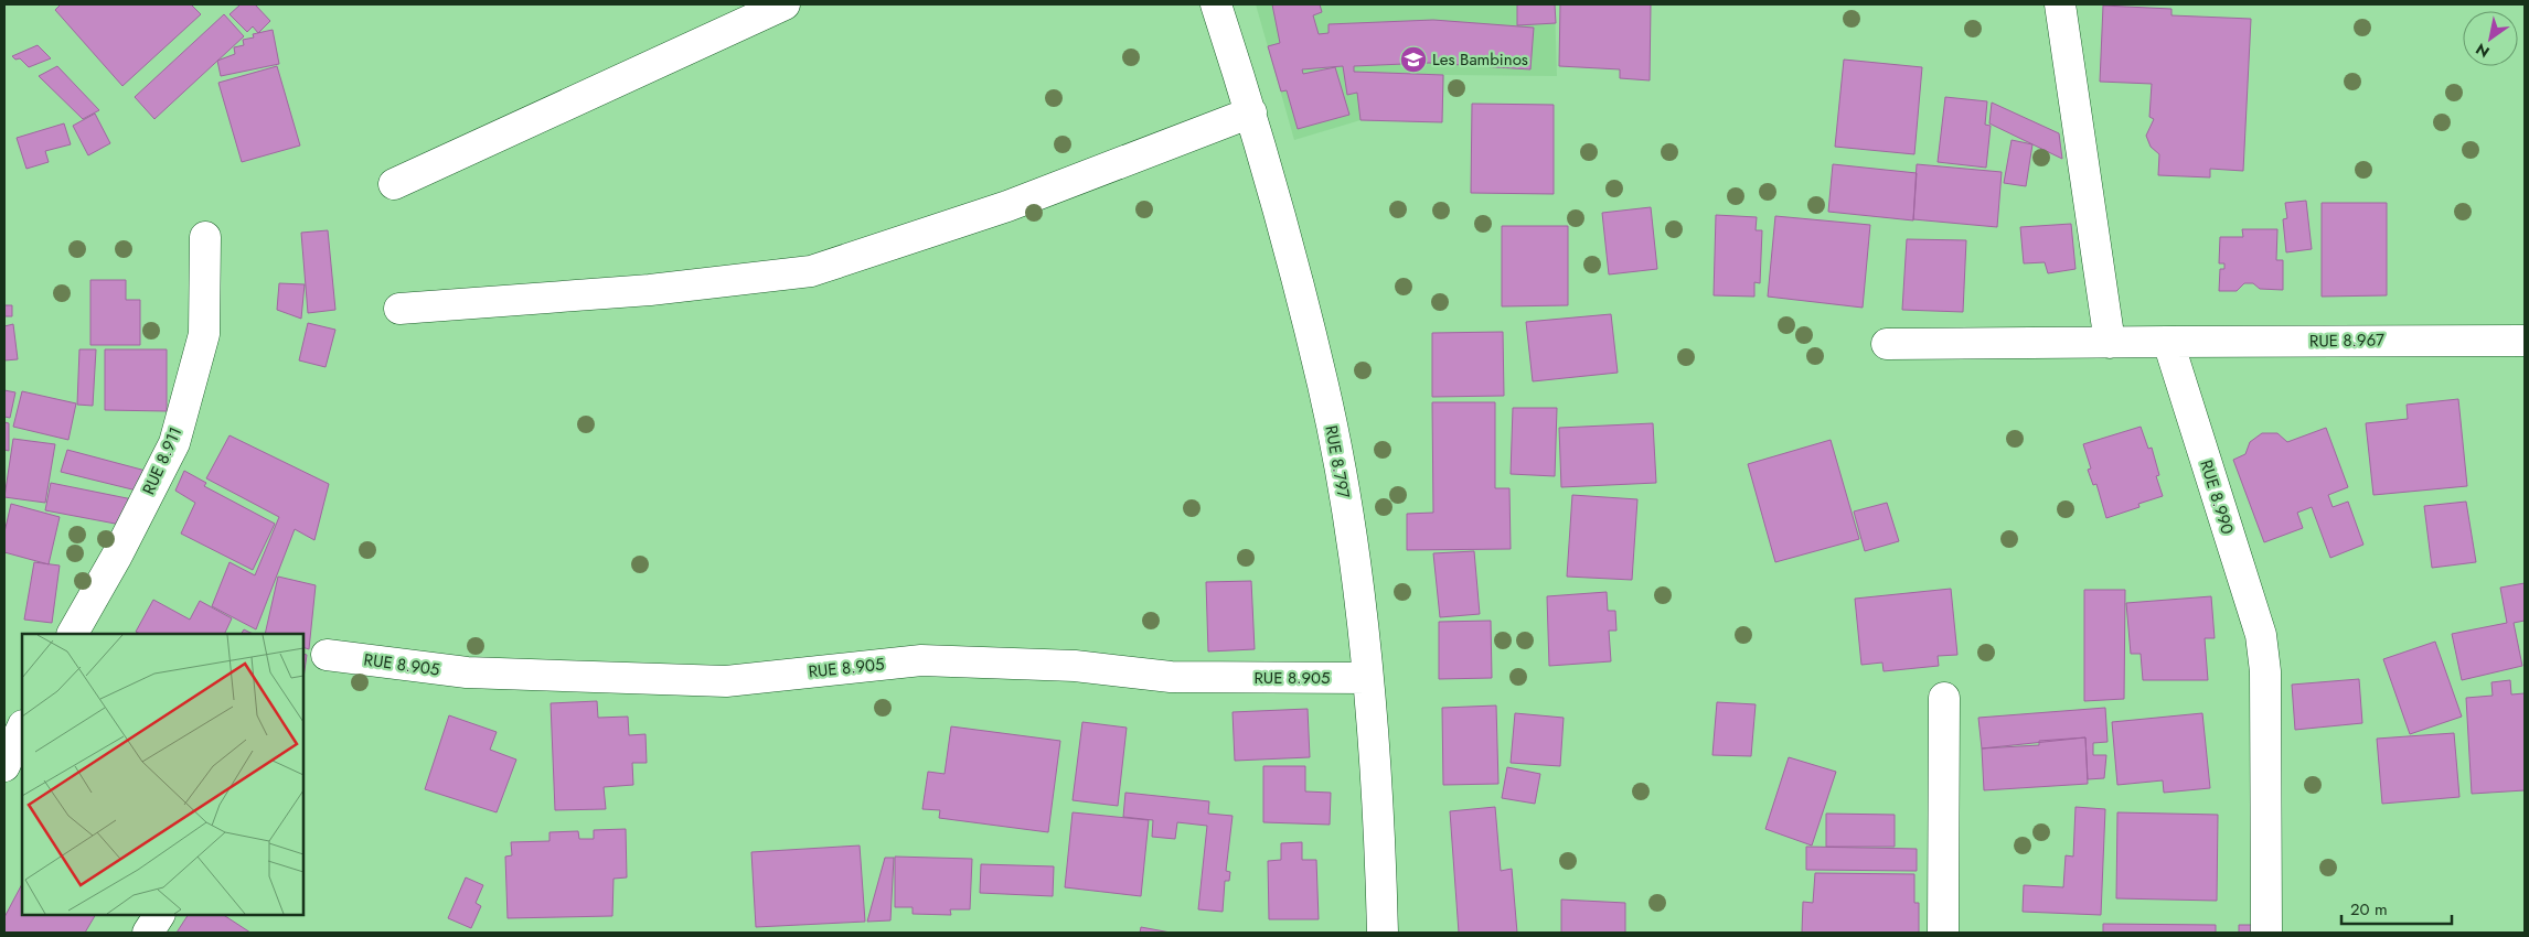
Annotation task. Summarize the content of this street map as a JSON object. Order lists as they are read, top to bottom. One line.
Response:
{"streets":{"street":["RUE 8.967","RUE 8.911","RUE 8.797","RUE 8.990","RUE 8.905"]},"crossings":[["RUE 8.967","RUE 8.990"],["RUE 8.797","RUE 8.905"]],"places":{"school or university":["Les Bambinos"]},"scale_bar":"20 m","north":"bottom left"}
